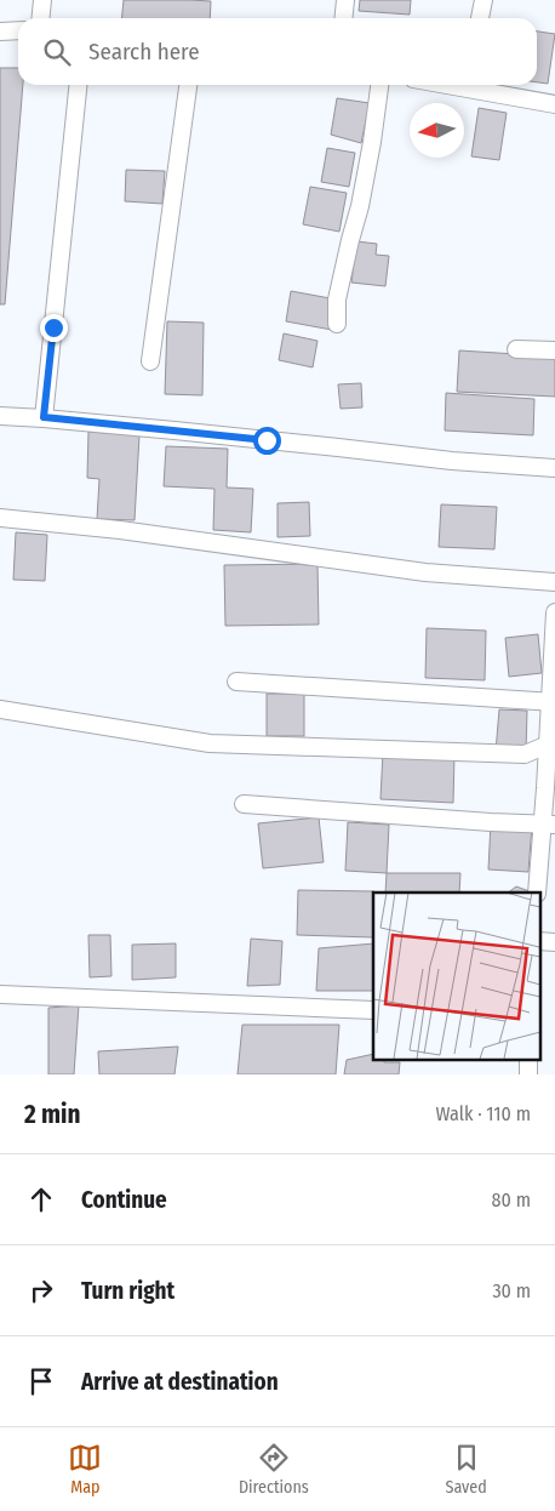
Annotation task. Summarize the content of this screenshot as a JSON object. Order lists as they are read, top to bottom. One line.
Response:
{"north":"left","page":{"search":"Search here","heading":["2 min","Walk · 110 m"],"list":[["Continue","80 m"],["Turn right","30 m"],"Arrive at destination"],"nav":["Map","Directions","Saved"]}}
